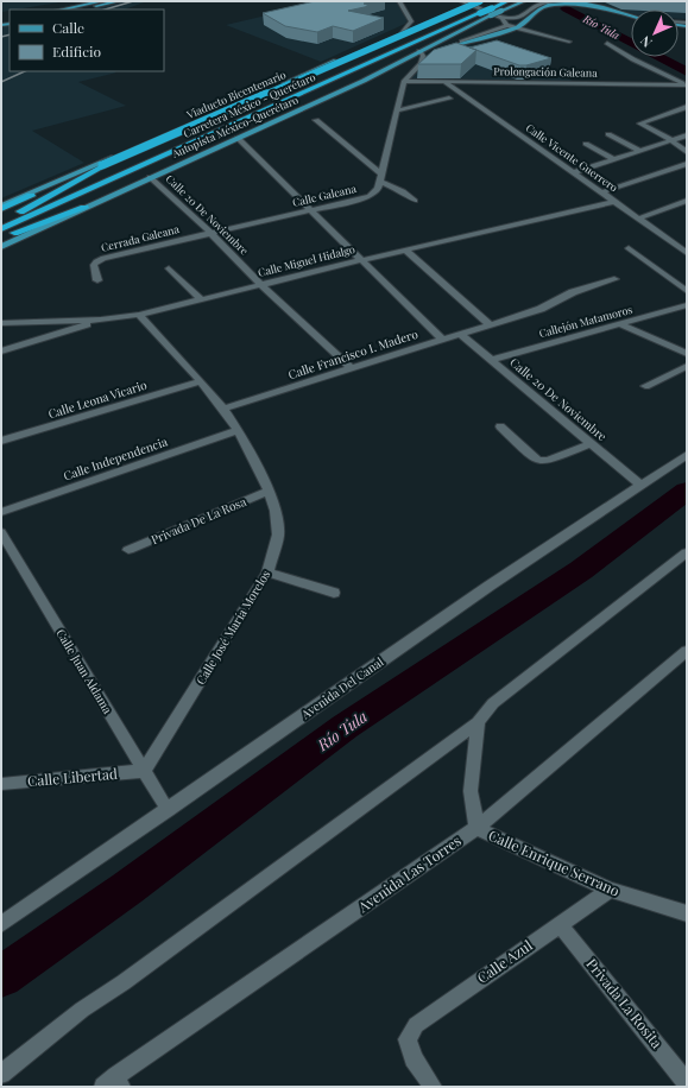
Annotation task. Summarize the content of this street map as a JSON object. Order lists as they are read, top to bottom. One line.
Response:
{"streets":{"highway":["Viaducto Bicentenario","Carretera México - Querétaro"],"main road":["Autopista México-Querétaro"],"street":["Prolongación Galeana","Calle Vicente Guerrero","Calle Galeana","Calle 20 De Noviembre","Cerrada Galeana","Calle Miguel Hidalgo","Callejón Matamoros","Calle Francisco I. Madero","Calle Leona Vicario","Calle Independencia","Privada De La Rosa","Calle José María Morelos","Calle Juan Aldama","Avenida Del Canal","Calle Libertad","Calle Enrique Serrano","Avenida Las Torres","Calle Azul","Privada La Rosita"]},"crossings":[["Prolongación Galeana","Calle Vicente Guerrero"],["Viaducto Bicentenario","Carretera México - Querétaro"],["Viaducto Bicentenario","Autopista México-Querétaro"],["Autopista México-Querétaro","Calle 20 De Noviembre"],["Calle Vicente Guerrero","Calle Miguel Hidalgo"],["Calle Galeana","Calle 20 De Noviembre"],["Calle Galeana","Cerrada Galeana"],["Calle 20 De Noviembre","Cerrada Galeana"],["Calle 20 De Noviembre","Calle Miguel Hidalgo"],["Calle 20 De Noviembre","Callejón Matamoros"],["Calle 20 De Noviembre","Calle Francisco I. Madero"],["Calle 20 De Noviembre","Avenida Del Canal"],["Calle Miguel Hidalgo","Calle José María Morelos"],["Calle Francisco I. Madero","Calle José María Morelos"],["Calle Leona Vicario","Calle José María Morelos"],["Calle Independencia","Calle José María Morelos"],["Privada De La Rosa","Calle José María Morelos"],["Calle José María Morelos","Calle Juan Aldama"],["Calle José María Morelos","Calle Libertad"],["Calle Juan Aldama","Avenida Del Canal"],["Calle Juan Aldama","Calle Libertad"],["Calle Enrique Serrano","Avenida Las Torres"],["Calle Enrique Serrano","Calle Azul"],["Calle Azul","Privada La Rosita"]],"water":["Río Tula"],"legend":["Calle","Edificio"],"north":"bottom left"}
